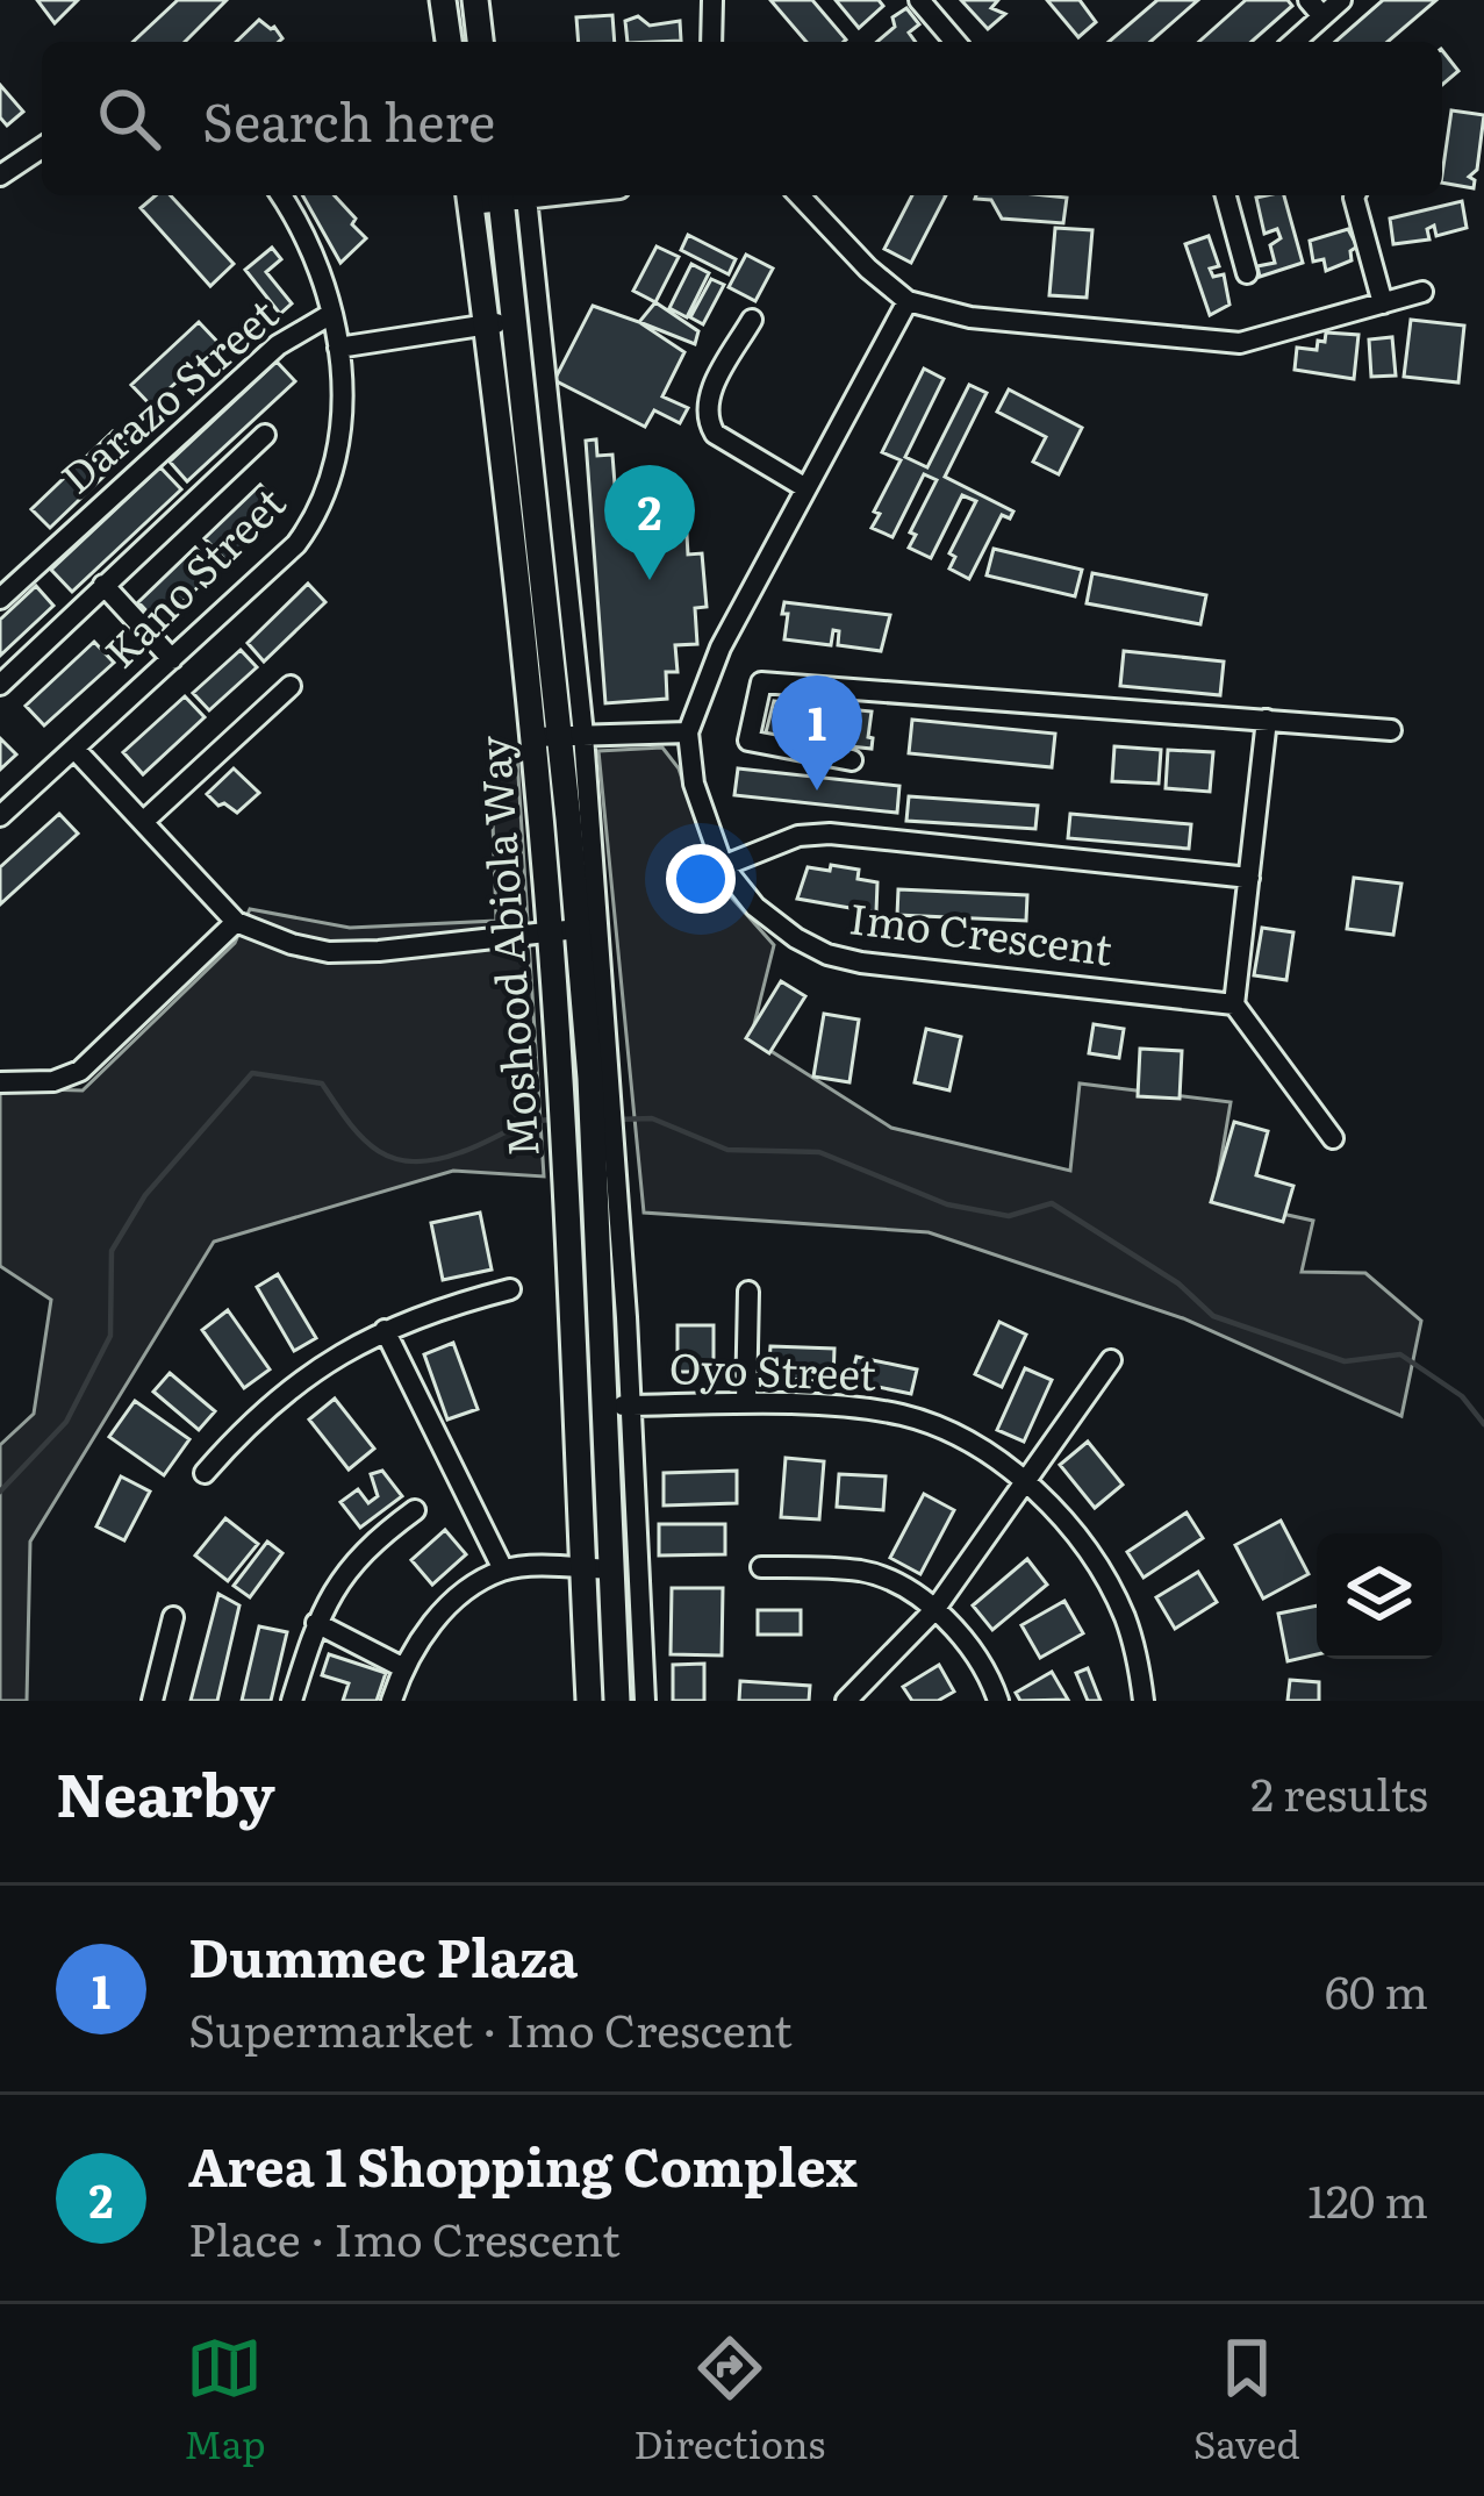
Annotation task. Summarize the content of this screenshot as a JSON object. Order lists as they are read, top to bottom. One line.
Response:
{"streets":{"main road":["Moshood Abiola Way"],"street":["Darazo Street","Kano Street","Imo Crescent","Oyo Street"]},"crossings":[["Darazo Street","Kano Street"],["Moshood Abiola Way","Oyo Street"]],"page":{"search":"Search here","pins":["2","1"],"heading":["Nearby","2 results"],"list":[{"mark":"1","name":"Dummec Plaza","note":"Supermarket · Imo Crescent","value":"60 m"},{"mark":"2","name":"Area 1 Shopping Complex","note":"Place · Imo Crescent","value":"120 m"}],"nav":["Map","Directions","Saved"]}}
